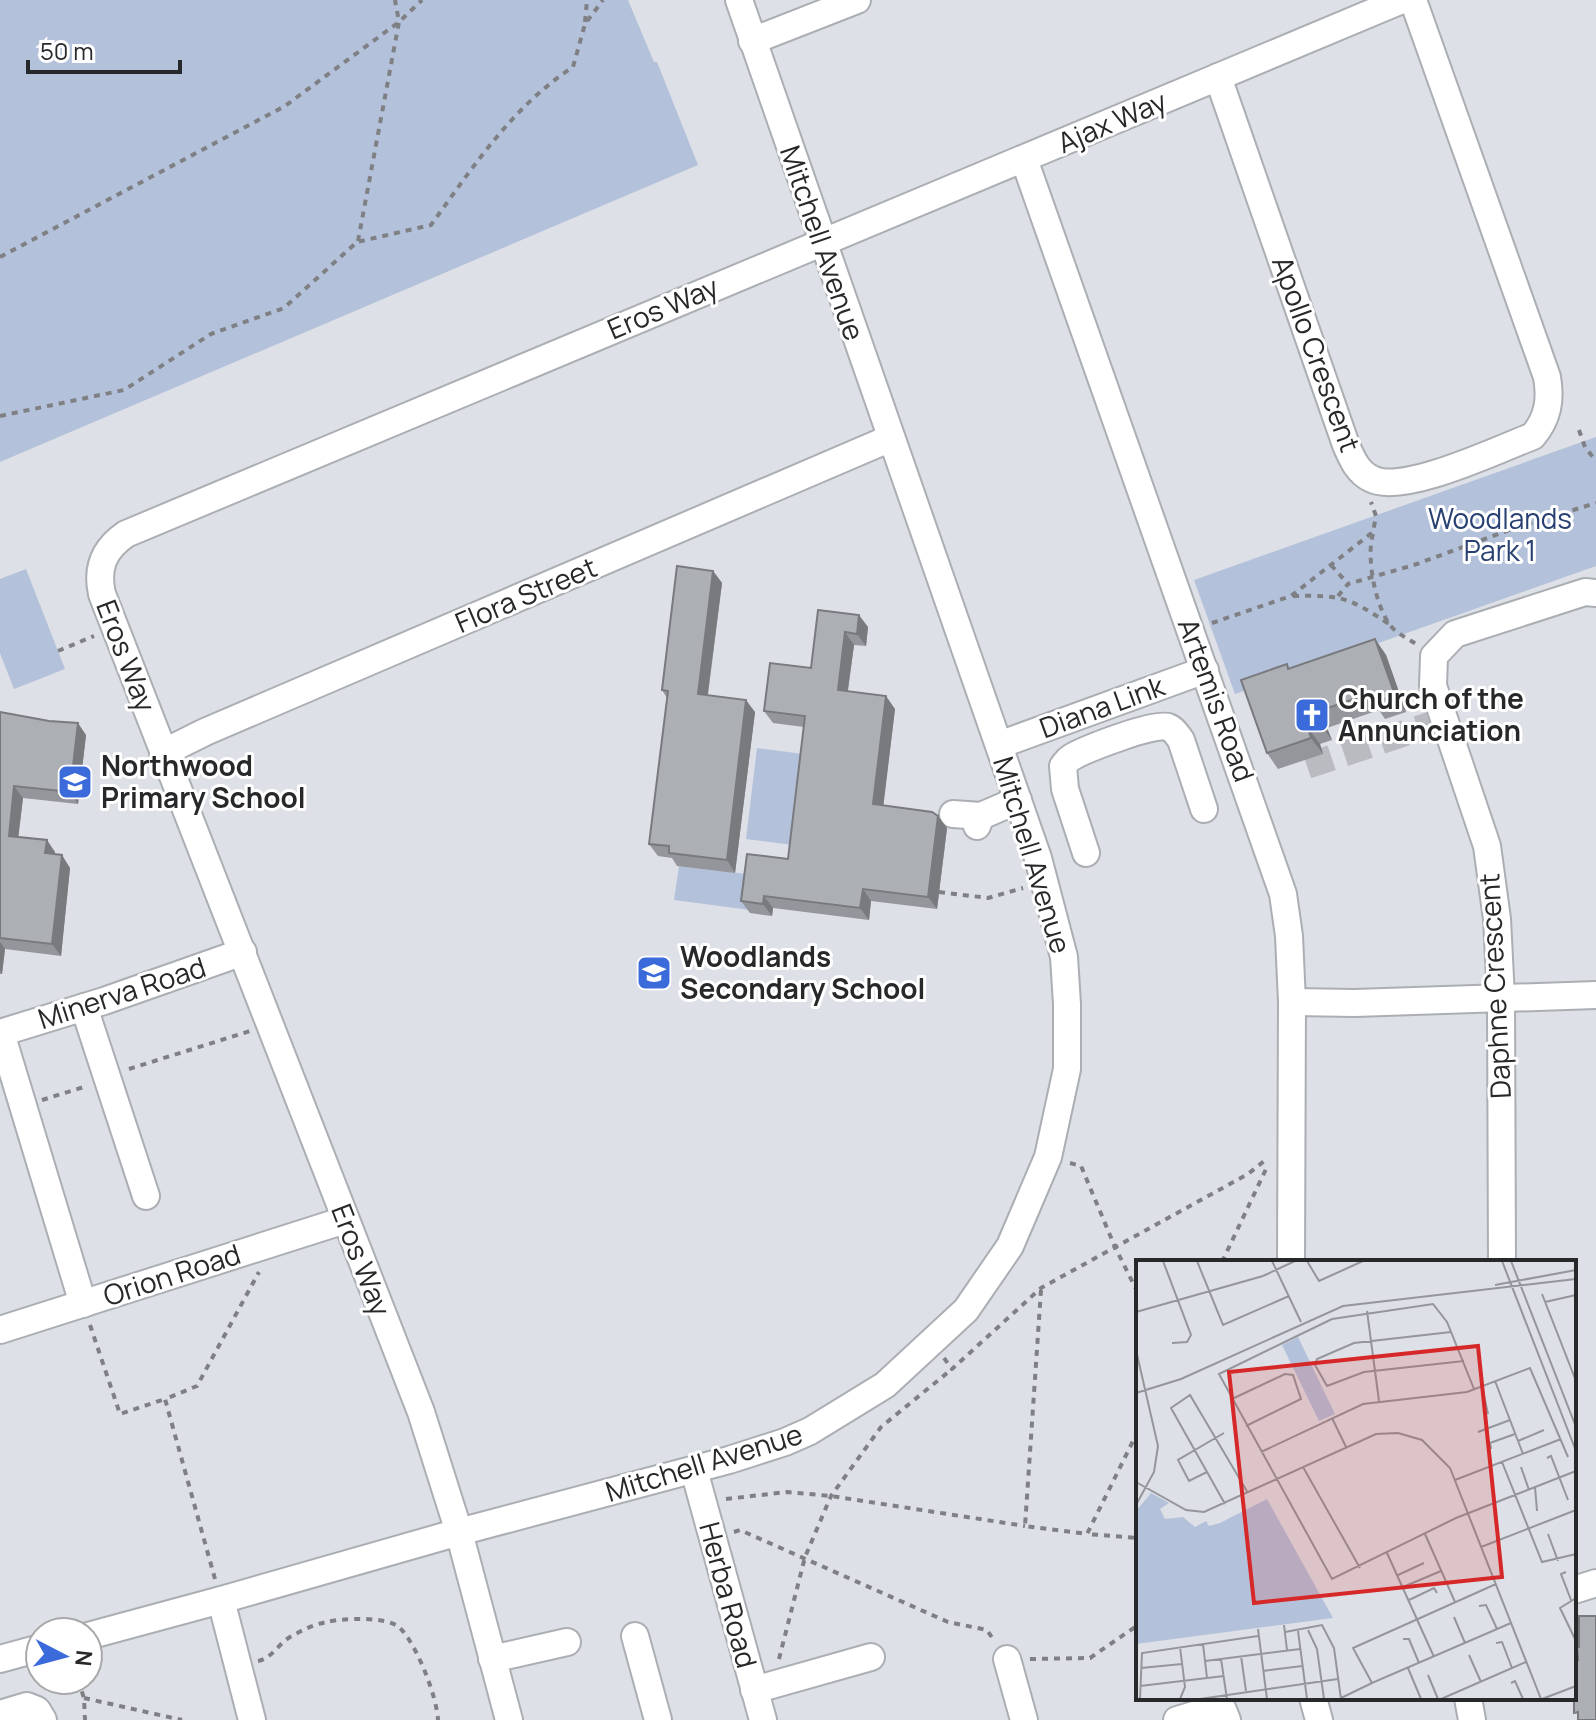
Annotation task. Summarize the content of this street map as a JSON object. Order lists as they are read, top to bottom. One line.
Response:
{"streets":{"street":["Ajax Way","Mitchell Avenue","Eros Way","Apollo Crescent","Flora Street","Artemis Road","Diana Link","Daphne Crescent","Minerva Road","Orion Road","Herba Road"]},"crossings":[["Ajax Way","Mitchell Avenue"],["Ajax Way","Eros Way"],["Ajax Way","Apollo Crescent"],["Ajax Way","Artemis Road"],["Mitchell Avenue","Eros Way"],["Mitchell Avenue","Flora Street"],["Mitchell Avenue","Diana Link"],["Mitchell Avenue","Herba Road"],["Eros Way","Flora Street"],["Eros Way","Minerva Road"],["Eros Way","Orion Road"],["Artemis Road","Diana Link"]],"parks":["Woodlands Park 1"],"places":{"church":["Church of the Annunciation"],"school or university":["Northwood Primary School","Woodlands Secondary School"]},"scale_bar":"50 m","north":"right"}
